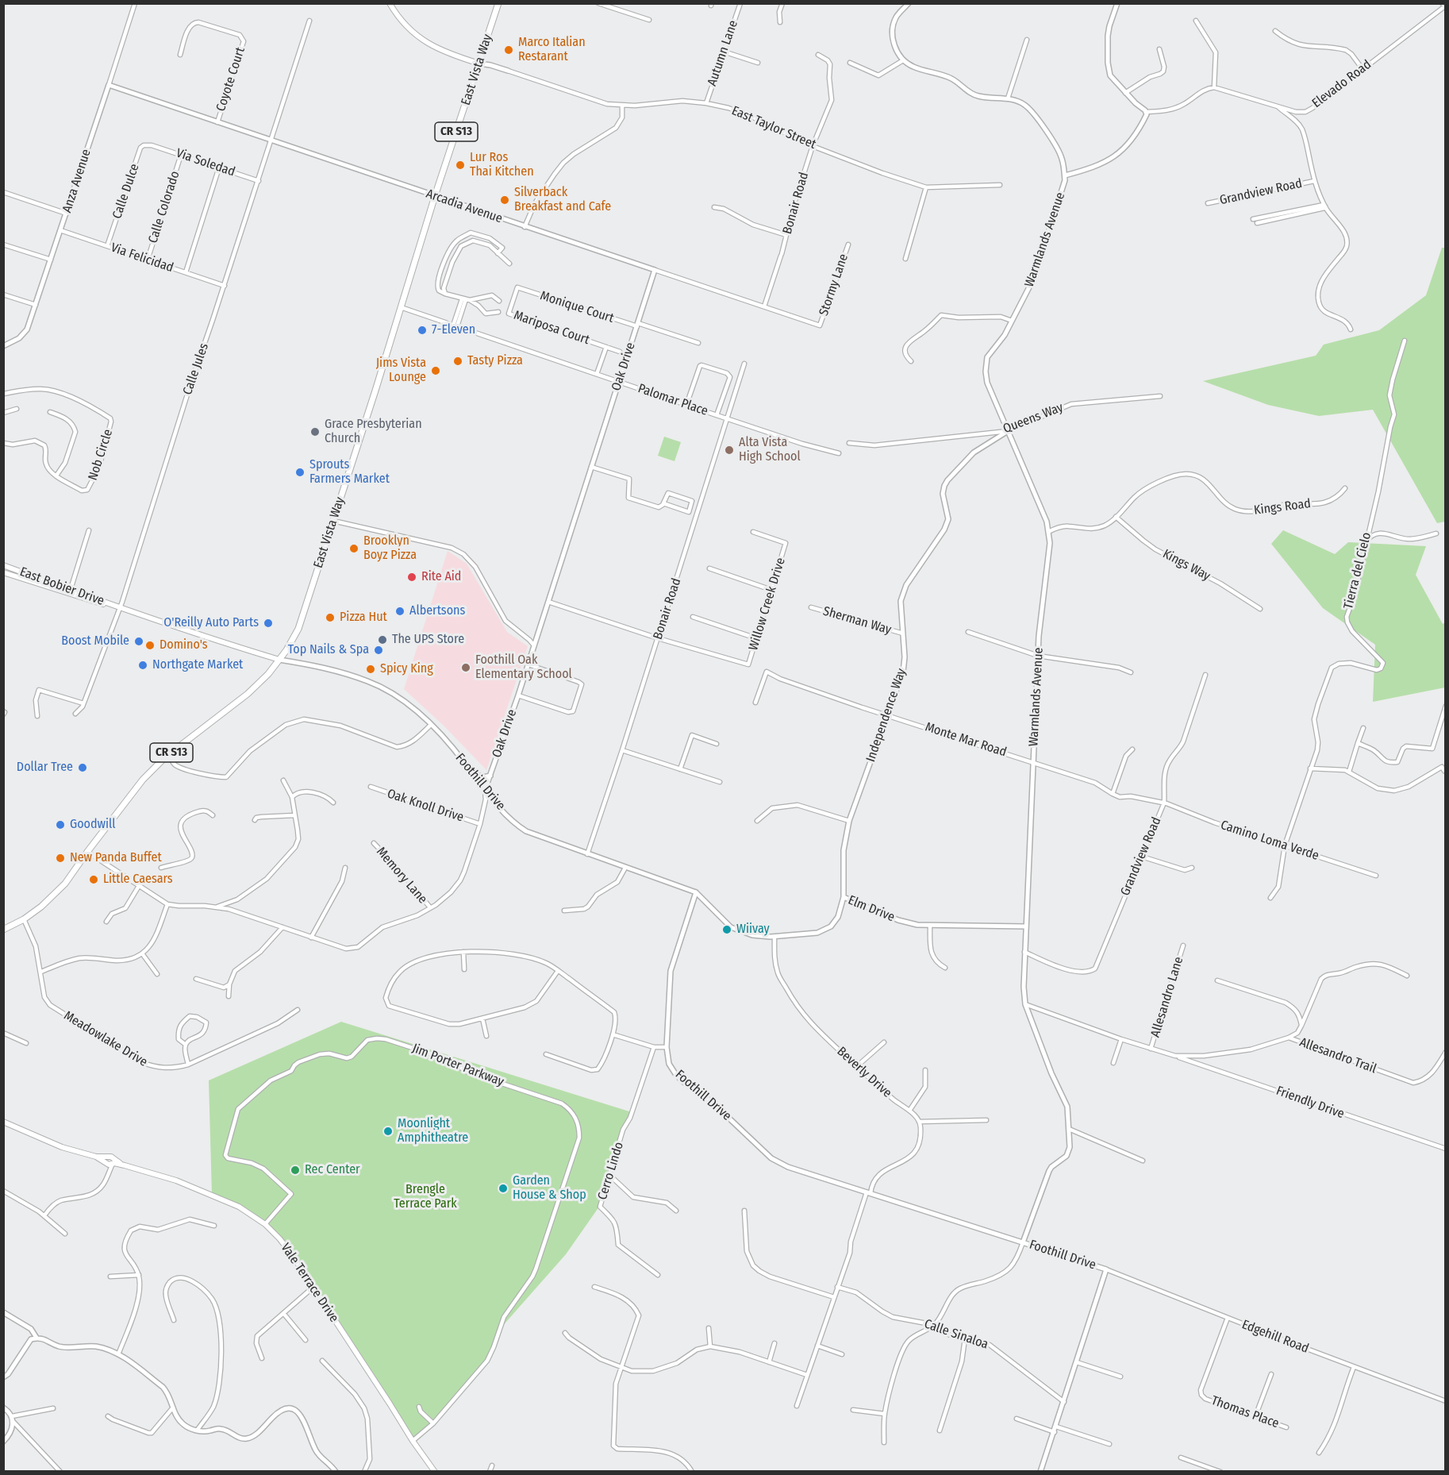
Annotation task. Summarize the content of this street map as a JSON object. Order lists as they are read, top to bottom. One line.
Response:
{"streets":{"main road":["East Vista Way","CR S13","East Bobier Drive","Vale Terrace Drive"],"street":["Autumn Lane","Coyote Court","Elevado Road","East Taylor Street","Via Soledad","Anza Avenue","Calle Dulce","Grandview Road","Bonair Road","Arcadia Avenue","Calle Colorado","Warmlands Avenue","Via Felicidad","Stormy Lane","Monique Court","Mariposa Court","Oak Drive","Calle Jules","Palomar Place","Queens Way","Nob Circle","Kings Road","Kings Way","Tierra del Cielo","Willow Creek Drive","Sherman Way","Independence Way","Monte Mar Road","Foothill Drive","Oak Knoll Drive","Camino Loma Verde","Memory Lane","Elm Drive","Allesandro Lane","Meadowlake Drive","Allesandro Trail","Jim Porter Parkway","Beverly Drive","Friendly Drive","Cerro Lindo","Calle Sinaloa","Edgehill Road","Thomas Place"]},"crossings":[["Autumn Lane","East Taylor Street"],["East Vista Way","East Taylor Street"],["East Vista Way","Arcadia Avenue"],["East Vista Way","Oak Drive"],["East Vista Way","Palomar Place"],["East Vista Way","East Bobier Drive"],["East Vista Way","Foothill Drive"],["East Vista Way","Meadowlake Drive"],["Coyote Court","Arcadia Avenue"],["Elevado Road","Grandview Road"],["East Taylor Street","Bonair Road"],["Via Soledad","Calle Dulce"],["Via Soledad","Calle Colorado"],["Via Soledad","Calle Jules"],["Anza Avenue","Arcadia Avenue"],["Anza Avenue","Via Felicidad"],["Calle Dulce","Via Felicidad"],["Grandview Road","Warmlands Avenue"],["Grandview Road","Monte Mar Road"],["Grandview Road","Camino Loma Verde"],["Bonair Road","Arcadia Avenue"],["Bonair Road","Palomar Place"],["Bonair Road","Willow Creek Drive"],["Bonair Road","Foothill Drive"],["Arcadia Avenue","Stormy Lane"],["Arcadia Avenue","Oak Drive"],["Arcadia Avenue","Calle Jules"],["Calle Colorado","Via Felicidad"],["Warmlands Avenue","Queens Way"],["Warmlands Avenue","Kings Road"],["Warmlands Avenue","Independence Way"],["Warmlands Avenue","Monte Mar Road"],["Warmlands Avenue","Foothill Drive"],["Warmlands Avenue","Elm Drive"],["Warmlands Avenue","Allesandro Trail"],["Warmlands Avenue","Calle Sinaloa"],["Via Felicidad","Calle Jules"],["Monique Court","Mariposa Court"],["Monique Court","Oak Drive"],["Oak Drive","Palomar Place"],["Oak Drive","Foothill Drive"],["Oak Drive","Oak Knoll Drive"],["Oak Drive","Memory Lane"],["Calle Jules","East Bobier Drive"],["Queens Way","Independence Way"],["Kings Road","Kings Way"],["Tierra del Cielo","Camino Loma Verde"],["East Bobier Drive","Foothill Drive"],["Sherman Way","Independence Way"],["Independence Way","Monte Mar Road"],["Independence Way","Elm Drive"],["Monte Mar Road","Camino Loma Verde"],["Foothill Drive","Elm Drive"],["Foothill Drive","Calle Sinaloa"],["Foothill Drive","Edgehill Road"],["Elm Drive","Beverly Drive"],["Allesandro Lane","Allesandro Trail"],["Allesandro Trail","Friendly Drive"],["Jim Porter Parkway","Vale Terrace Drive"],["Edgehill Road","Thomas Place"]],"parks":["Brengle Terrace Park"],"places":["Marco Italian Restarant","Lur Ros Thai Kitchen","Silverback Breakfast and Cafe","7-Eleven","Tasty Pizza","Jims Vista Lounge","Grace Presbyterian Church","Alta Vista High School","Sprouts Farmers Market","Brooklyn Boyz Pizza","Rite Aid","Albertsons","Pizza Hut","O'Reilly Auto Parts","The UPS Store","Boost Mobile","Domino's","Top Nails & Spa","Northgate Market","Foothill Oak Elementary School","Spicy King","Dollar Tree","Goodwill","New Panda Buffet","Little Caesars","Wiivay","Moonlight Amphitheatre","Rec Center","Garden House & Shop"]}
